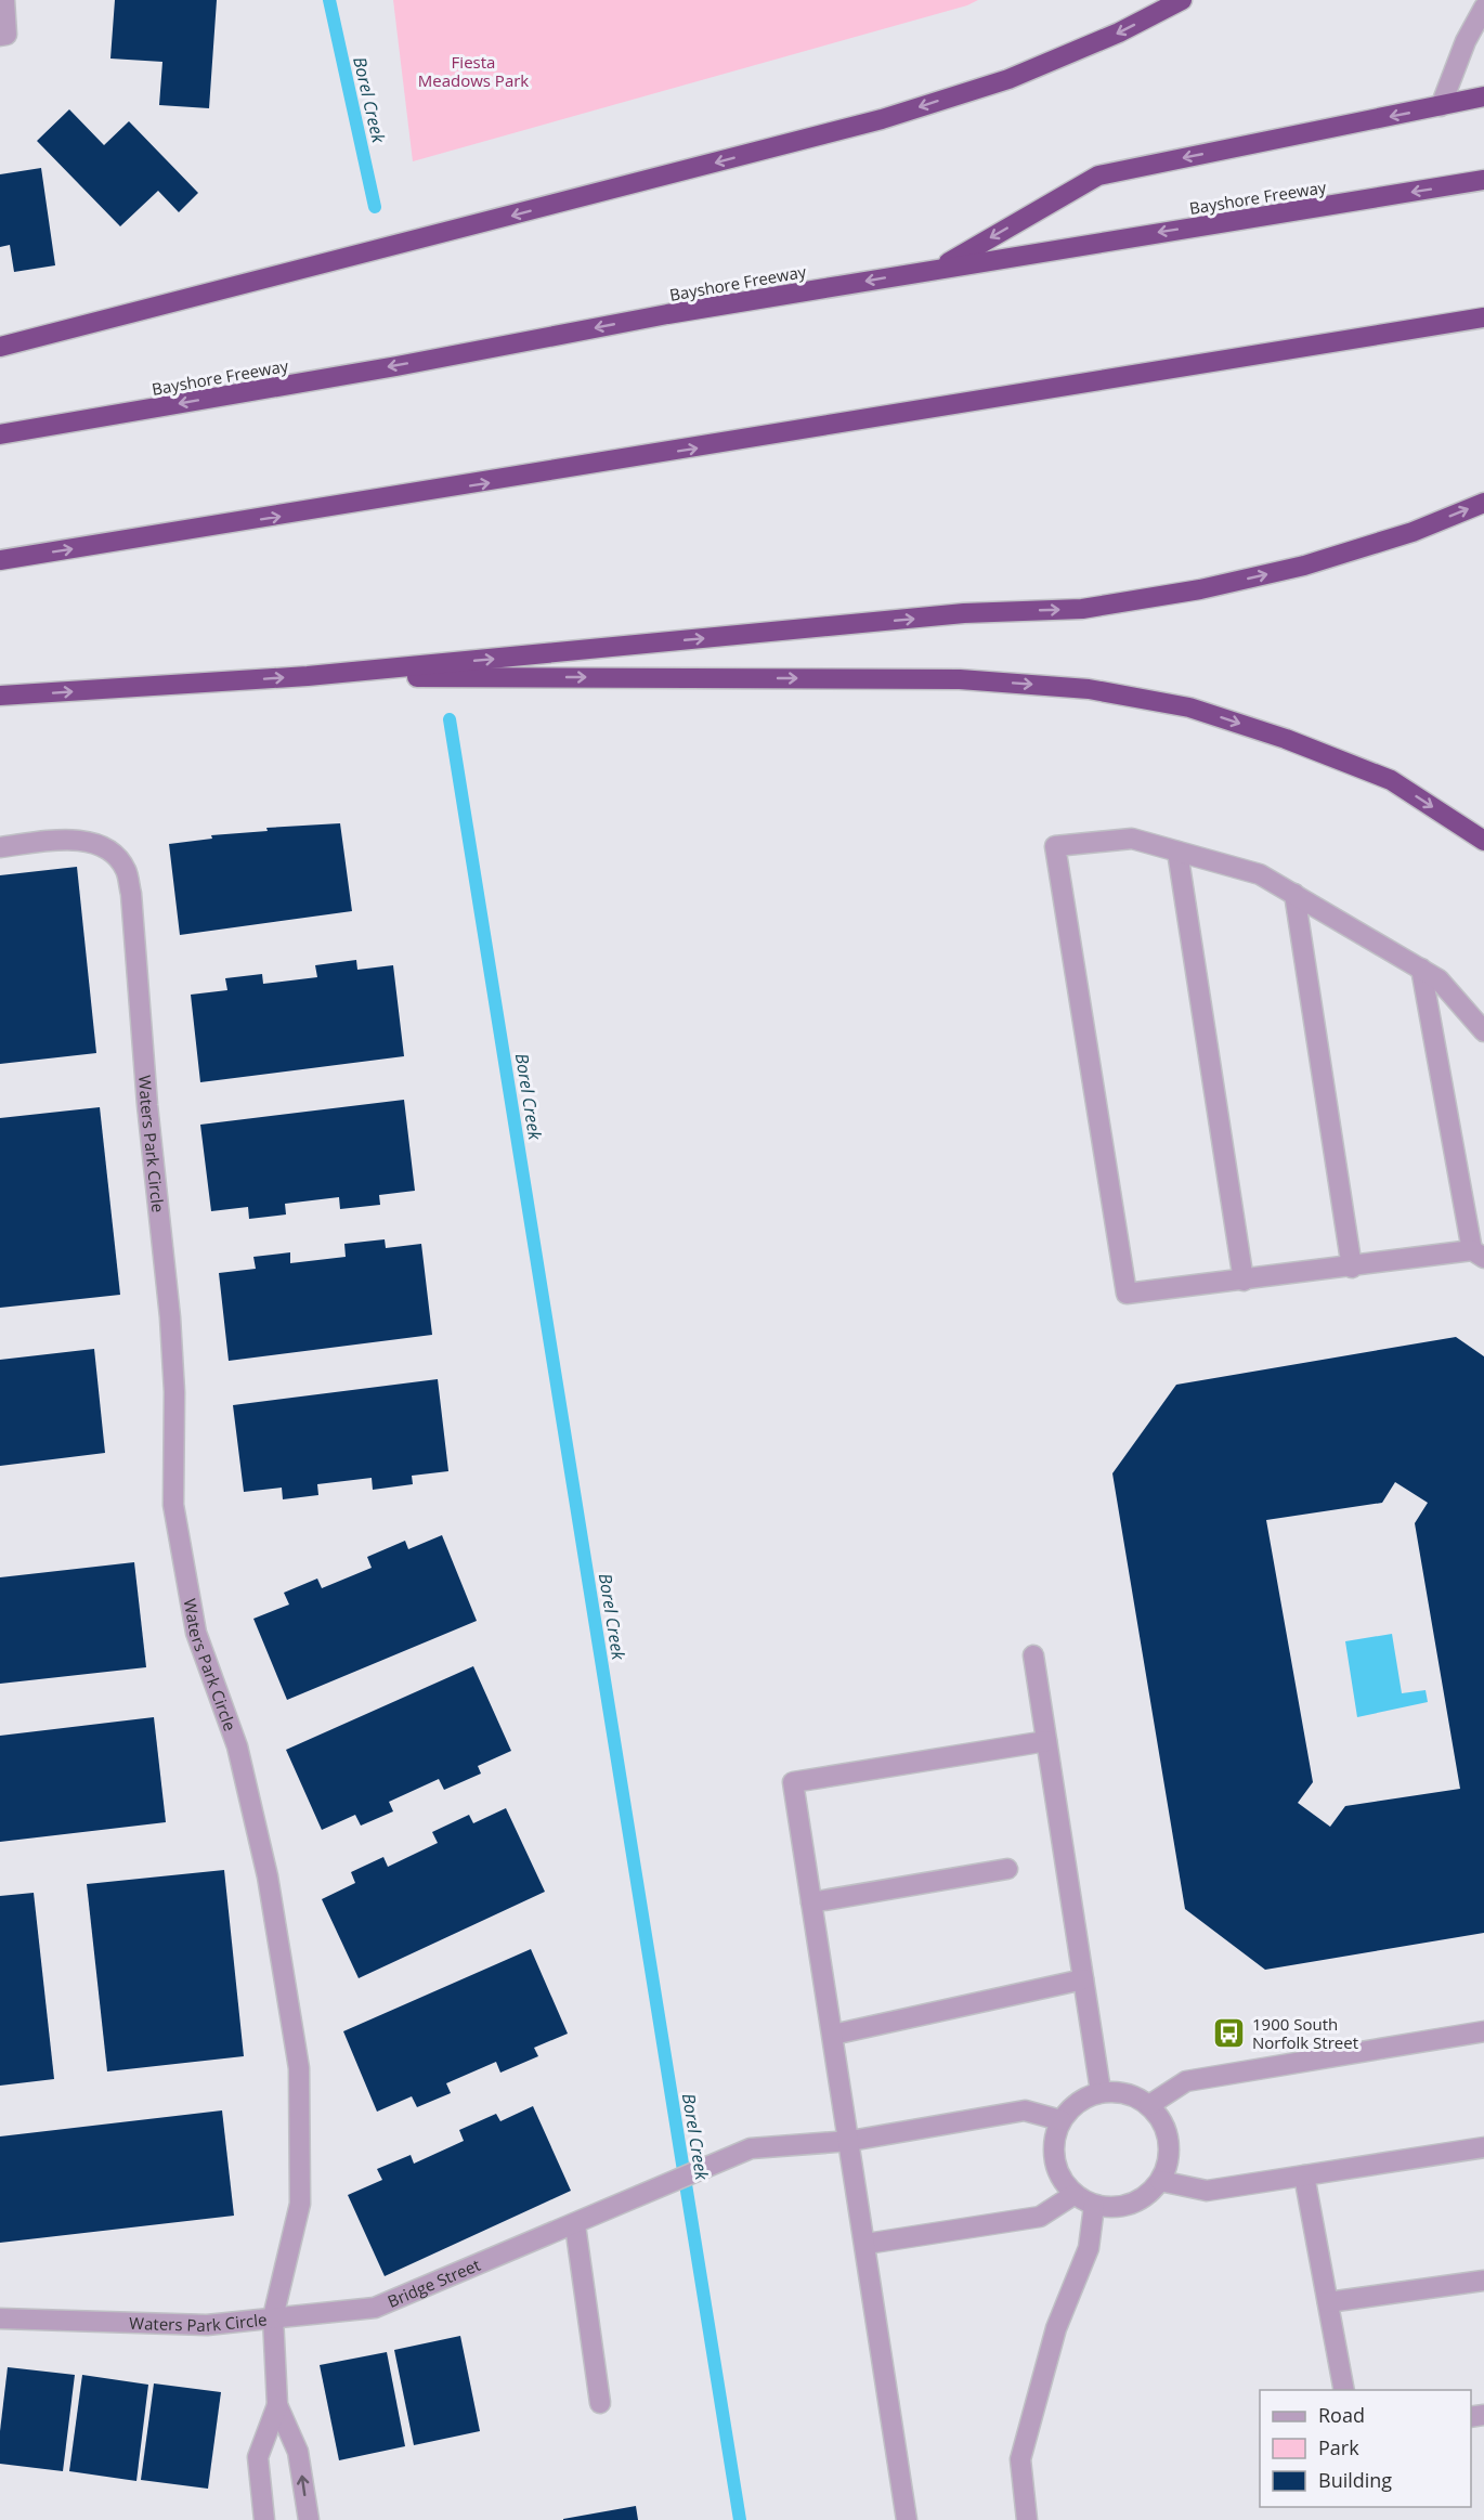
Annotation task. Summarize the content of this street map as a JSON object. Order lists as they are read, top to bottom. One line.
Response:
{"streets":{"highway":["Bayshore Freeway"],"street":["Waters Park Circle","Bridge Street"]},"crossings":[["Waters Park Circle","Bridge Street"]],"water":["Borel Creek"],"parks":["Fiesta Meadows Park"],"places":{"bus stop":["1900 South Norfolk Street"]},"legend":["Road","Park","Building"]}
